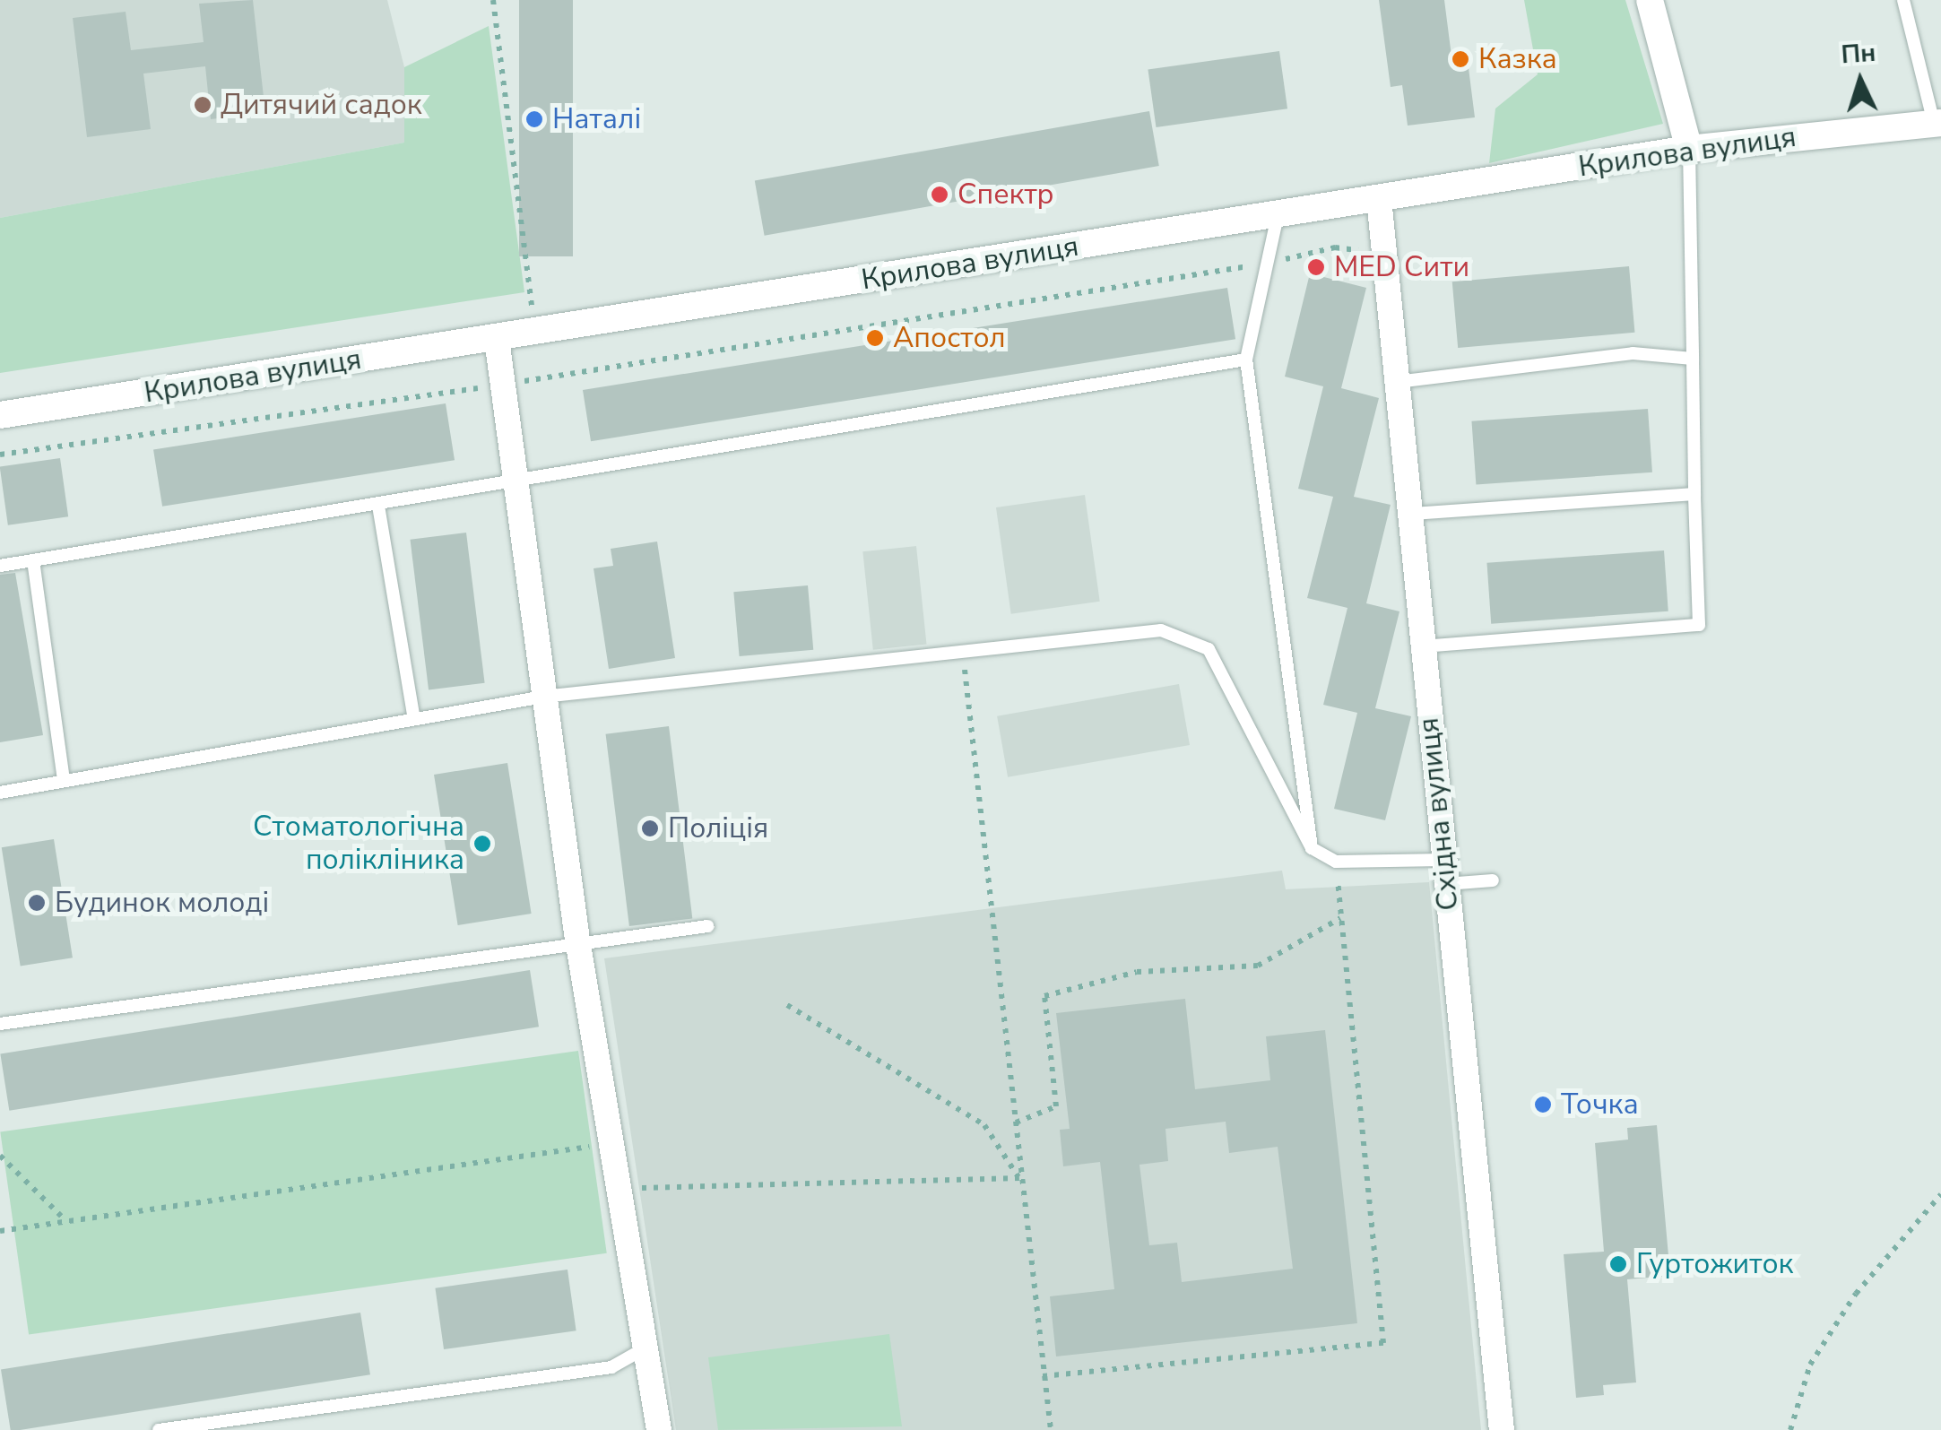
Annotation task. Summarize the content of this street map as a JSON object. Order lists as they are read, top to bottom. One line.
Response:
{"streets":{"street":["Крилова вулиця","Східна вулиця"]},"crossings":[["Крилова вулиця","Східна вулиця"]],"places":["Казка","Дитячий садок","Наталі","Спектр","MED Сити","Апостол","Поліція","Стоматологічна полікліника","Будинок молоді","Точка","Гуртожиток"],"north":"top"}
